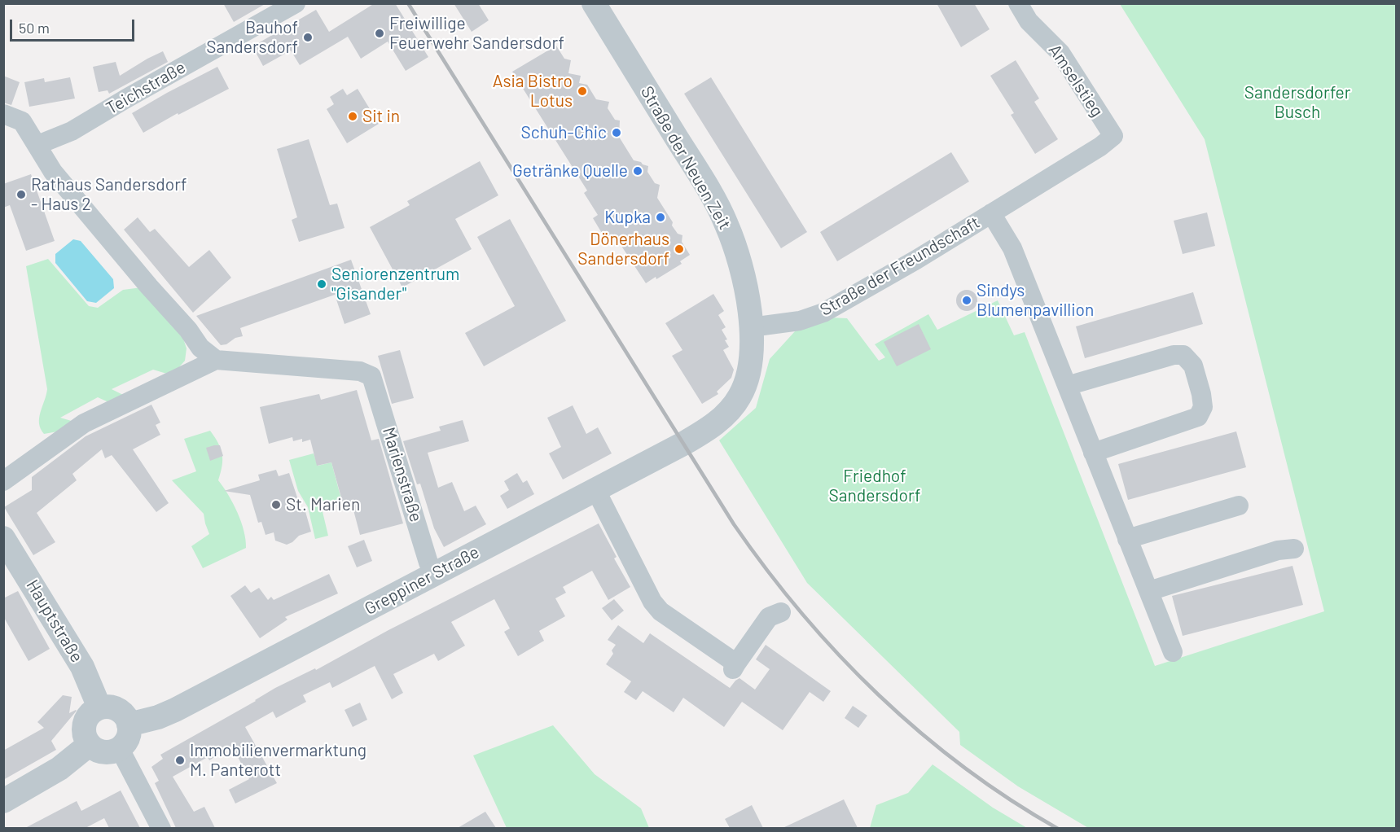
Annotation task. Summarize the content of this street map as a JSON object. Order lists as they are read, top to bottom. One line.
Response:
{"streets":{"street":["Amselstieg","Teichstraße","Straße der Neuen Zeit","Straße der Freundschaft","Marienstraße","Greppiner Straße","Hauptstraße"]},"crossings":[["Amselstieg","Straße der Freundschaft"],["Straße der Neuen Zeit","Straße der Freundschaft"],["Straße der Neuen Zeit","Greppiner Straße"],["Marienstraße","Greppiner Straße"],["Greppiner Straße","Hauptstraße"]],"parks":["Sandersdorfer Busch","Friedhof Sandersdorf"],"places":["Freiwillige Feuerwehr Sandersdorf","Bauhof Sandersdorf","Asia Bistro Lotus","Sit in","Schuh-Chic","Getränke Quelle","Rathaus Sandersdorf - Haus 2","Kupka","Dönerhaus Sandersdorf","Seniorenzentrum \"Gisander\"","Sindys Blumenpavillion","St. Marien","Immobilienvermarktung M. Panterott"],"scale_bar":"50 m"}
